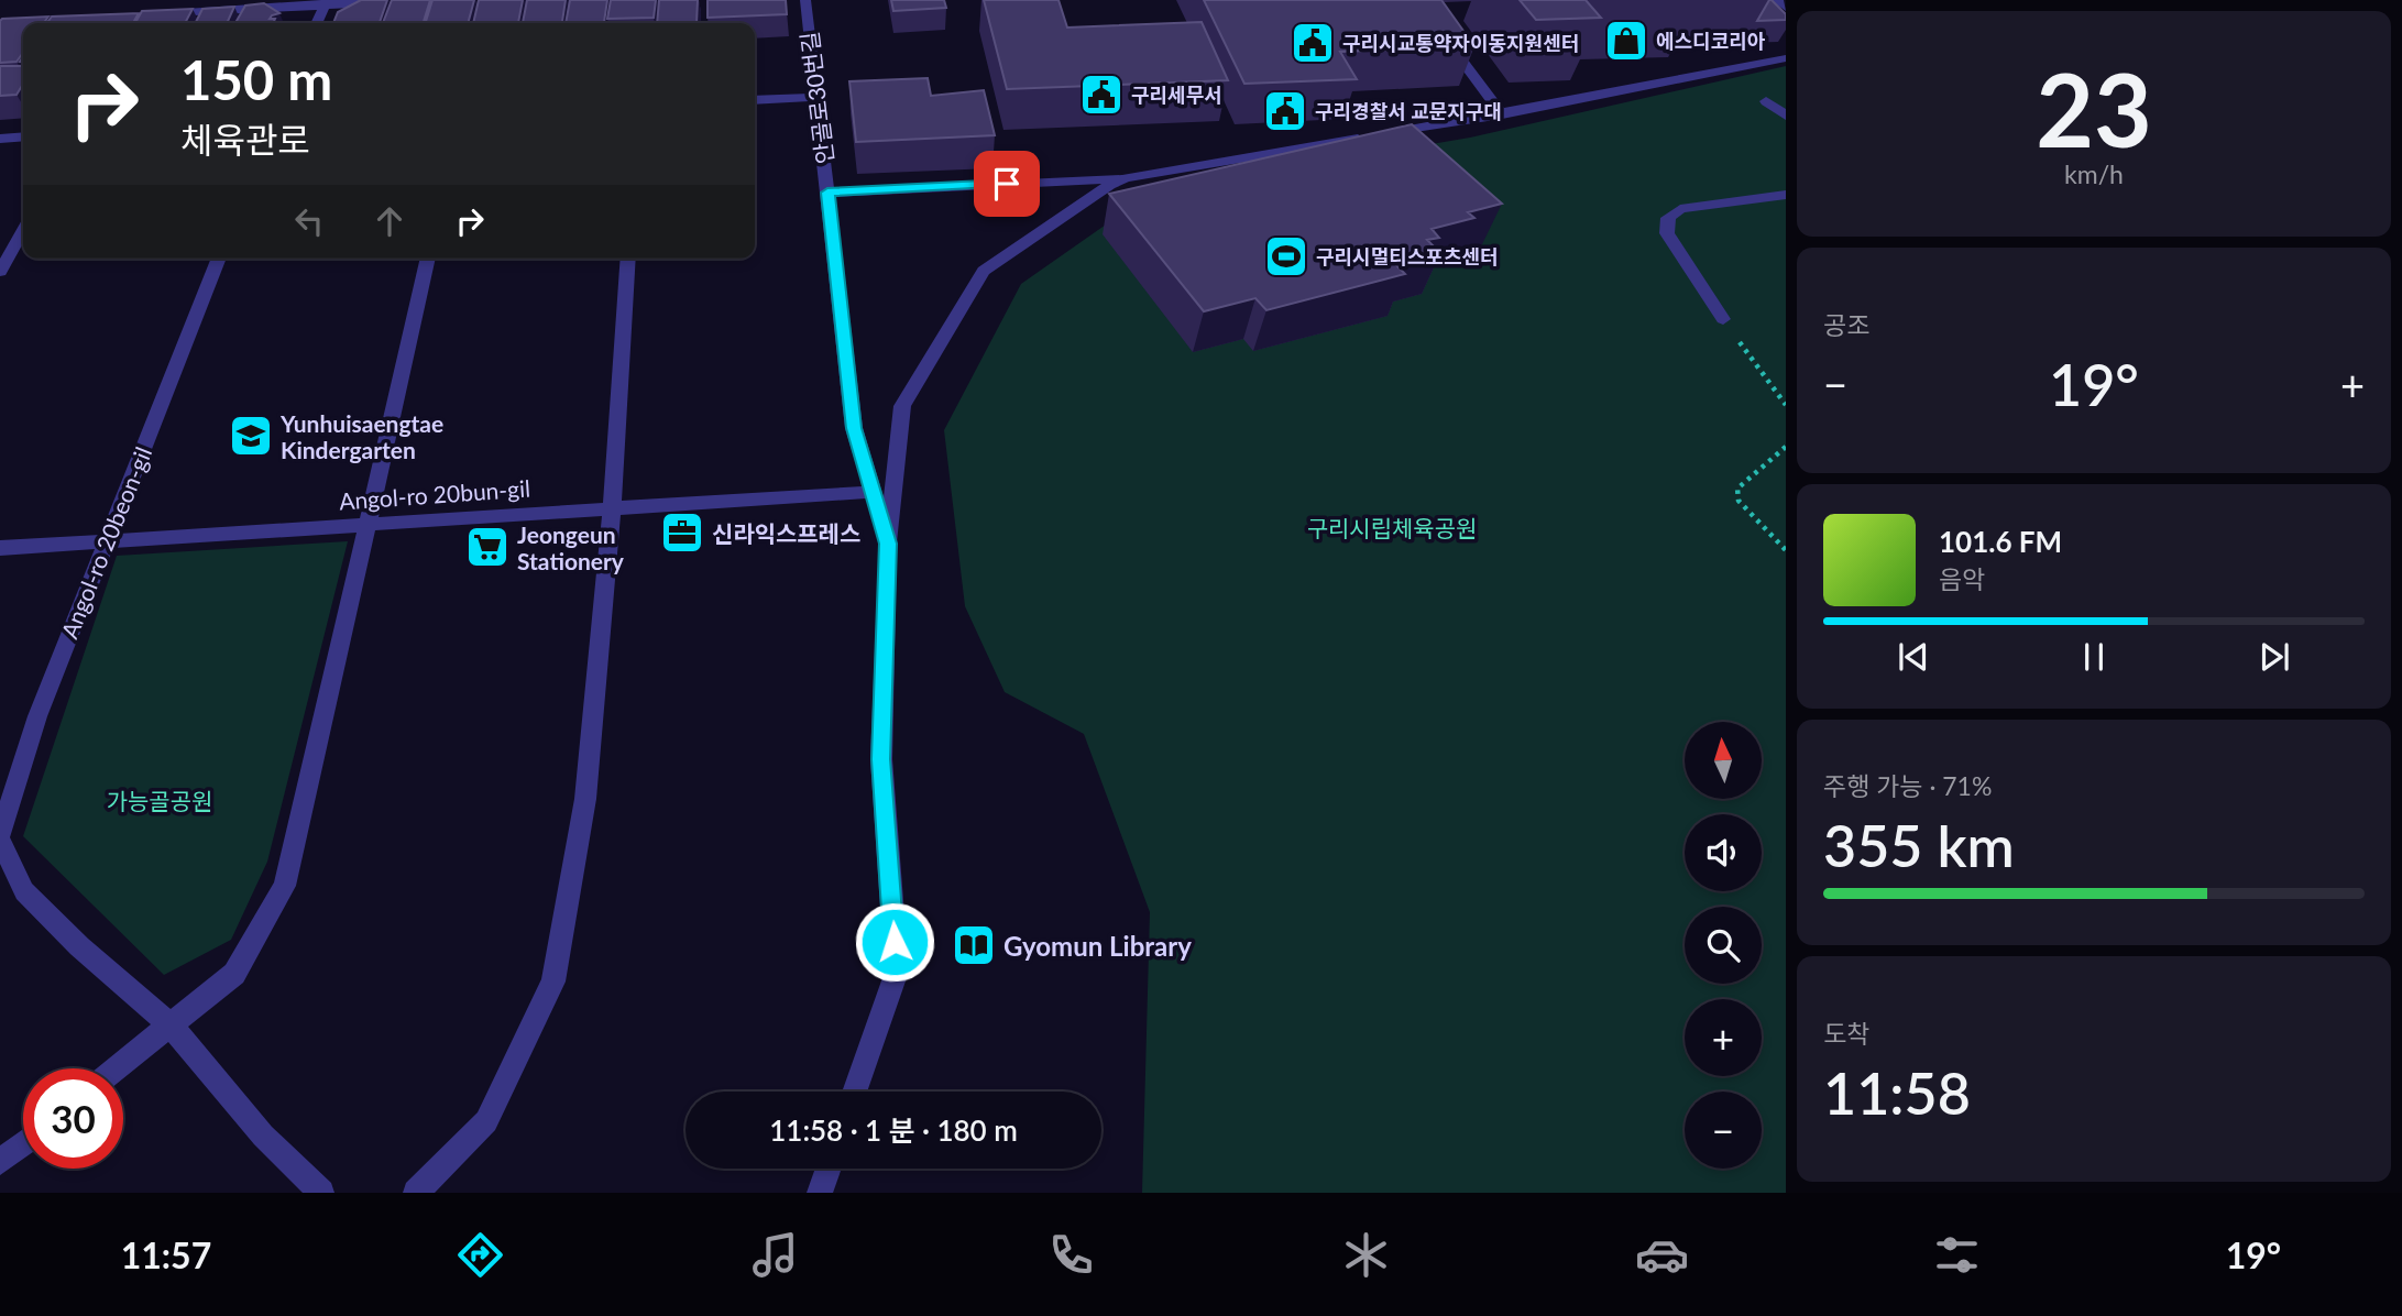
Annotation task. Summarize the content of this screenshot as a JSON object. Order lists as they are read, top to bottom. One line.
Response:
{"streets":{"street":["안골로30번길","Angol-ro 20bun-gil","Angol-ro 20beon-gil"]},"crossings":[["안골로30번길","Angol-ro 20bun-gil"],["Angol-ro 20bun-gil","Angol-ro 20beon-gil"]],"parks":["구리시립체육공원","가능골공원"],"places":{"shop":["에스디코리아"],"public building":["구리시교통약자이동지원센터","구리세무서","구리경찰서 교문지구대"],"sports":["구리시멀티스포츠센터"],"school or university":["Yunhuisaengtae Kindergarten"],"office":["신라익스프레스"],"supermarket":["Jeongeun Stationery"],"library":["Gyomun Library"]},"north":"top","page":{"tile":[["23","km/h"],"공조",["주행 가능 · 71%","355 km"],["도착","11:58"]],"turn":["150 m","체육관로"],"heat":["−","19°","+"],"song":["101.6 FM","음악"],"map_buttons":["+","−"],"limit":"30","trip":"11:58 · 1 분 · 180 m","tabs":["11:57","19°"]}}
